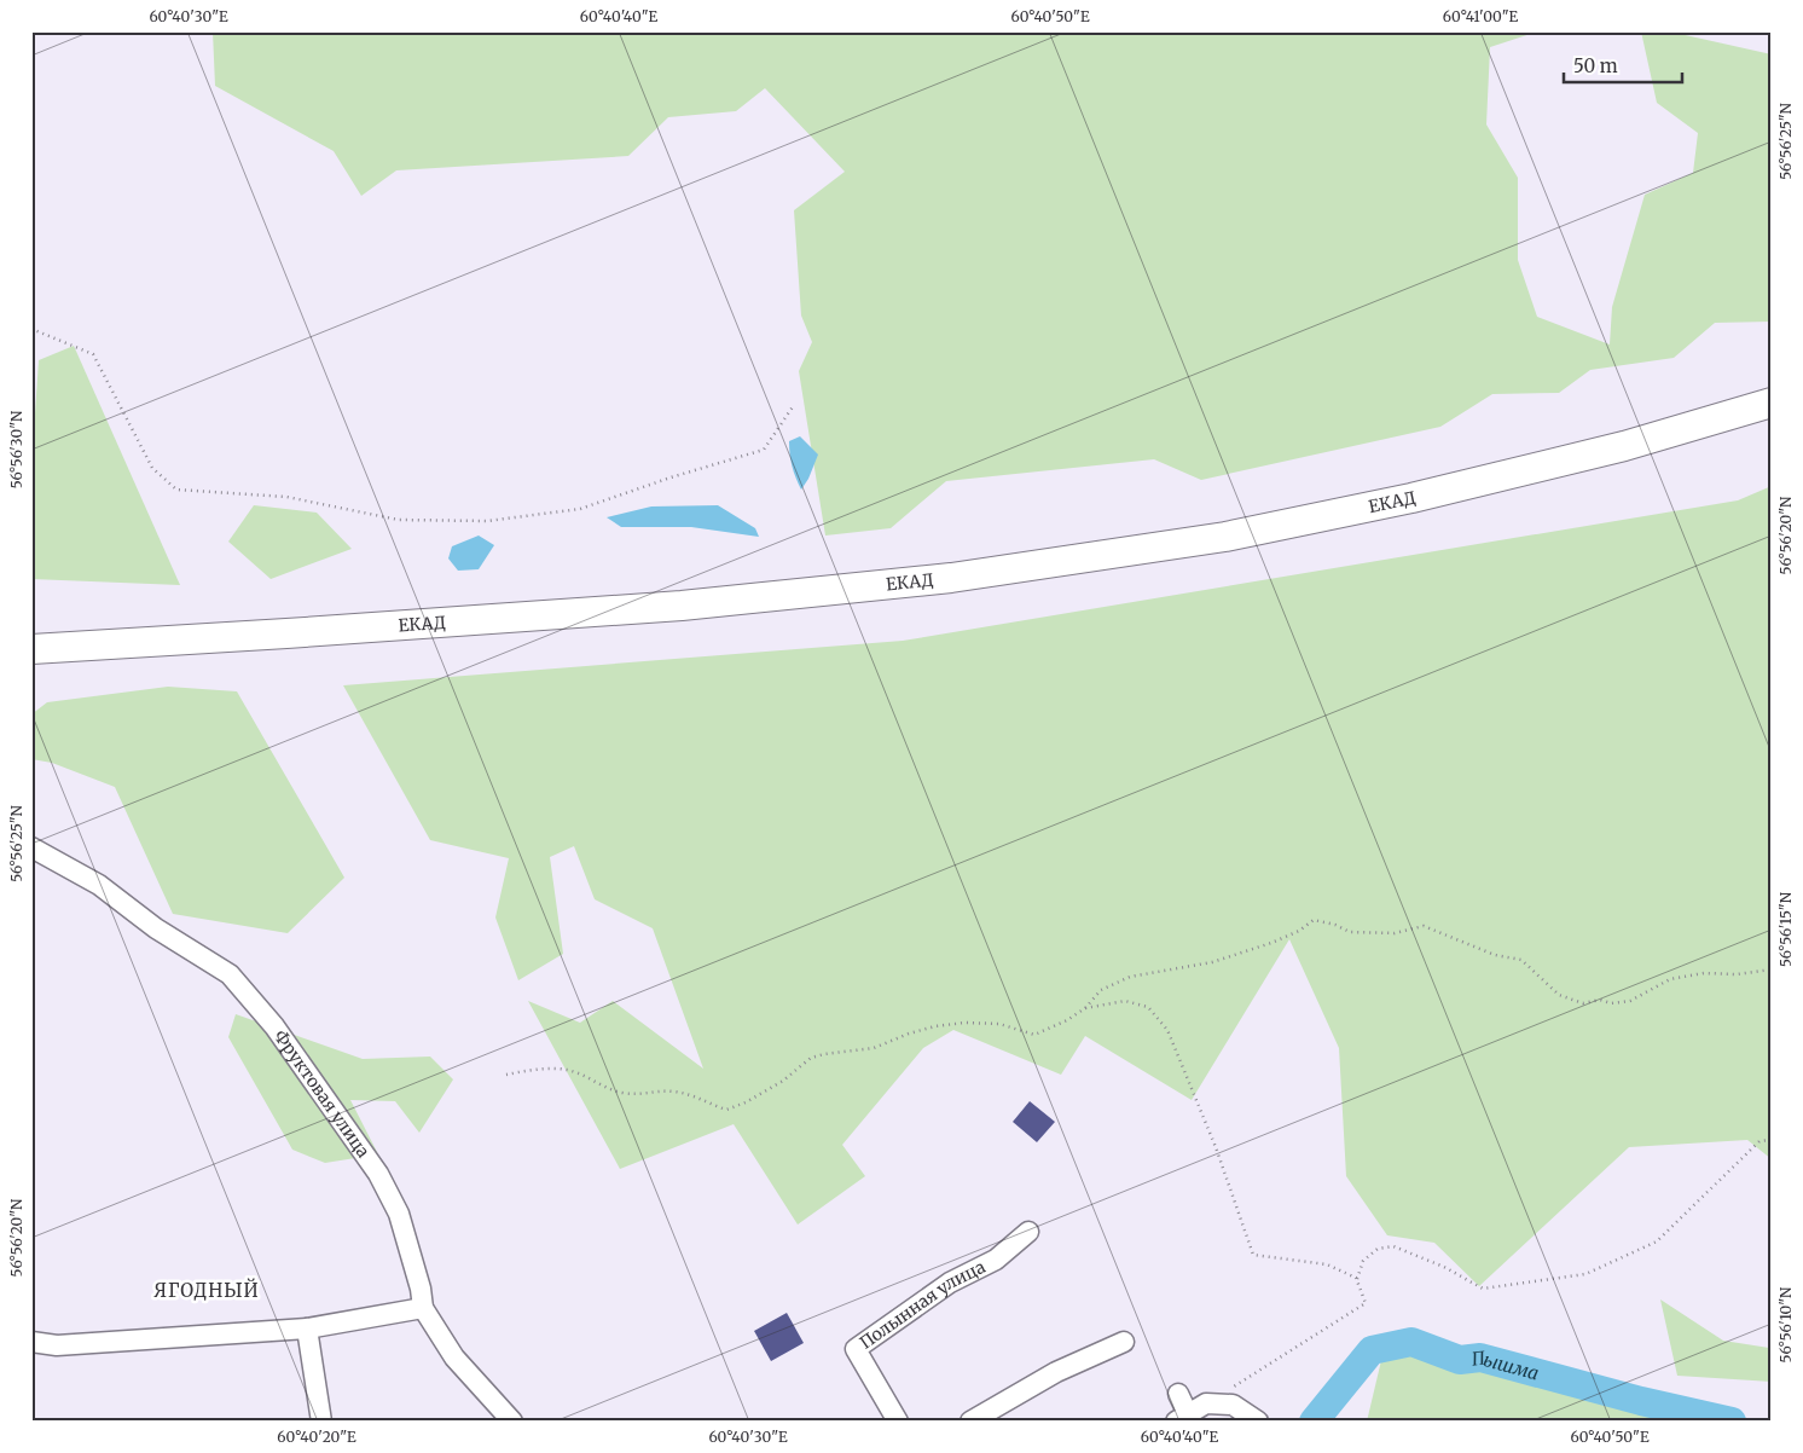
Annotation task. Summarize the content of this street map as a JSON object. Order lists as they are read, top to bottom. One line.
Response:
{"streets":{"highway":["ЕКАД"],"street":["Фруктовая улица","Полынная улица"]},"districts":["ЯГОДНЫЙ"],"water":["Пышма"],"scale_bar":"50 m","coordinates":["60°40'30\"E","60°40'40\"E","60°40'50\"E","60°41'00\"E","56°56'25\"N","56°56'30\"N","56°56'20\"N","56°56'15\"N","56°56'10\"N","60°40'20\"E"]}
